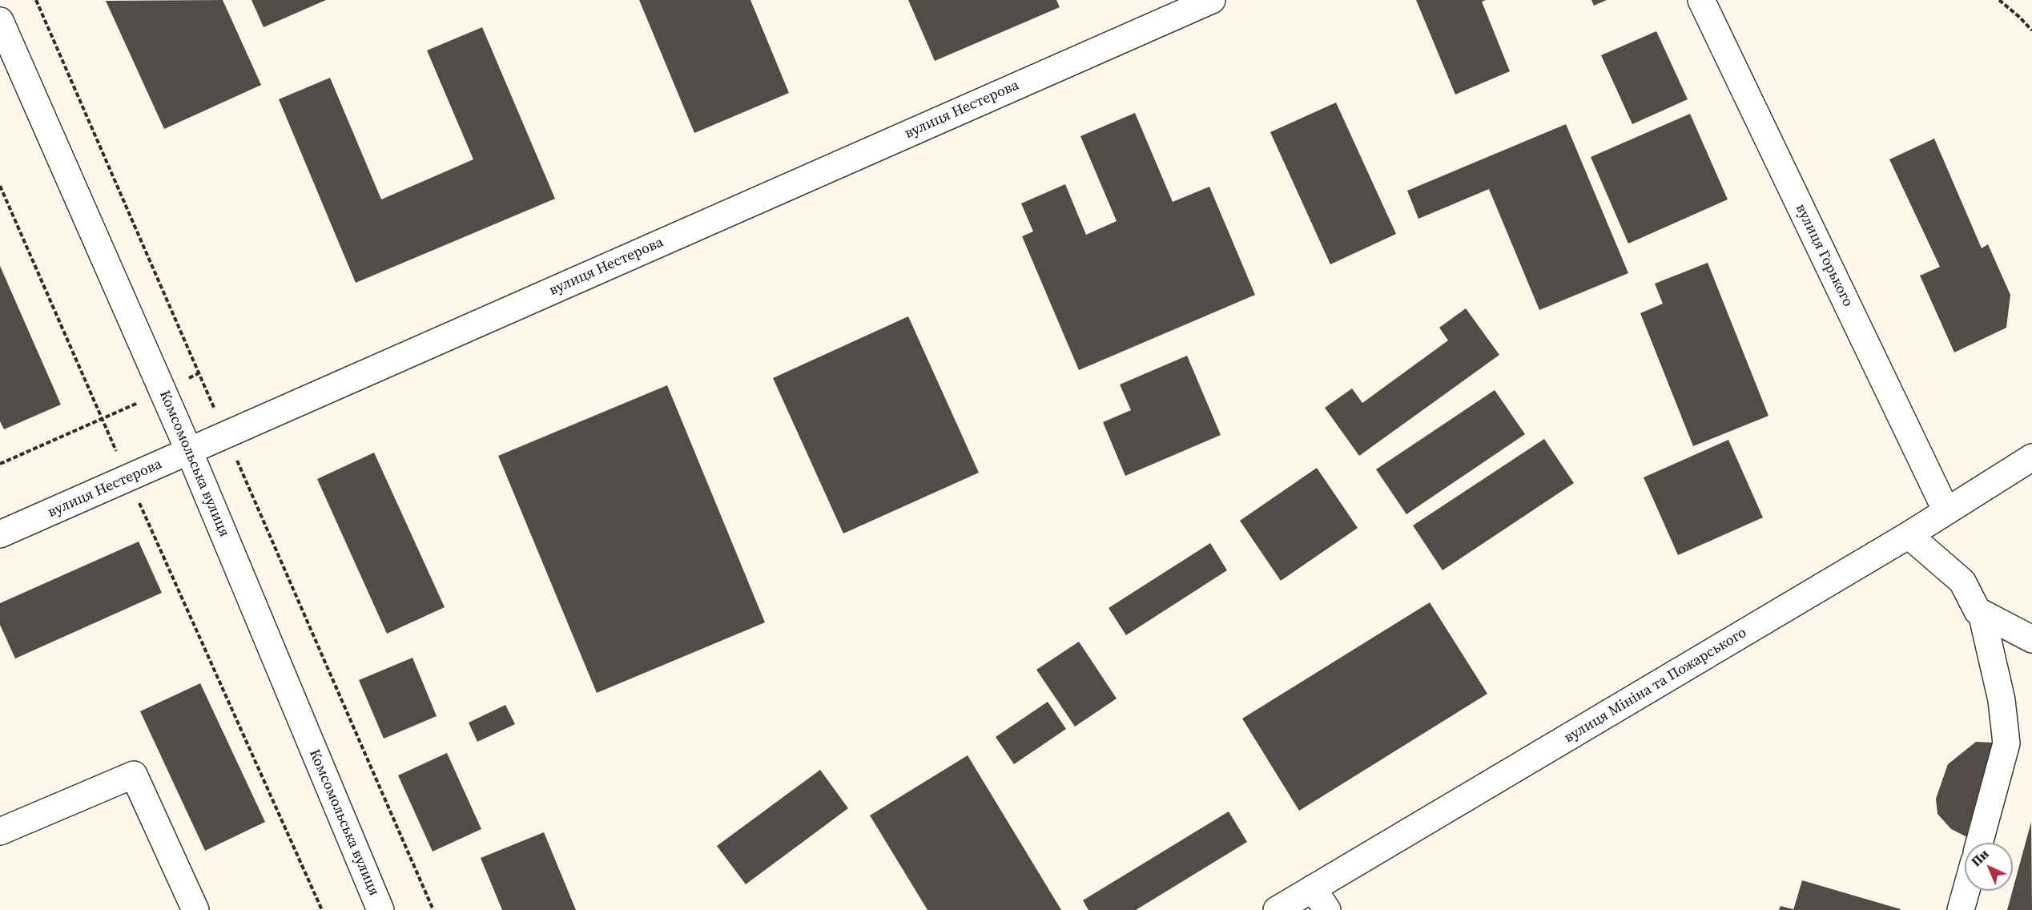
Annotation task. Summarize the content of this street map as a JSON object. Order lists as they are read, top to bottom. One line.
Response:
{"streets":{"street":["вулиця Нестерова","вулиця Горького","Комсомольська вулиця","вулиця Мініна та Пожарського"]},"crossings":[["вулиця Нестерова","Комсомольська вулиця"],["вулиця Горького","вулиця Мініна та Пожарського"]],"north":"top left"}
